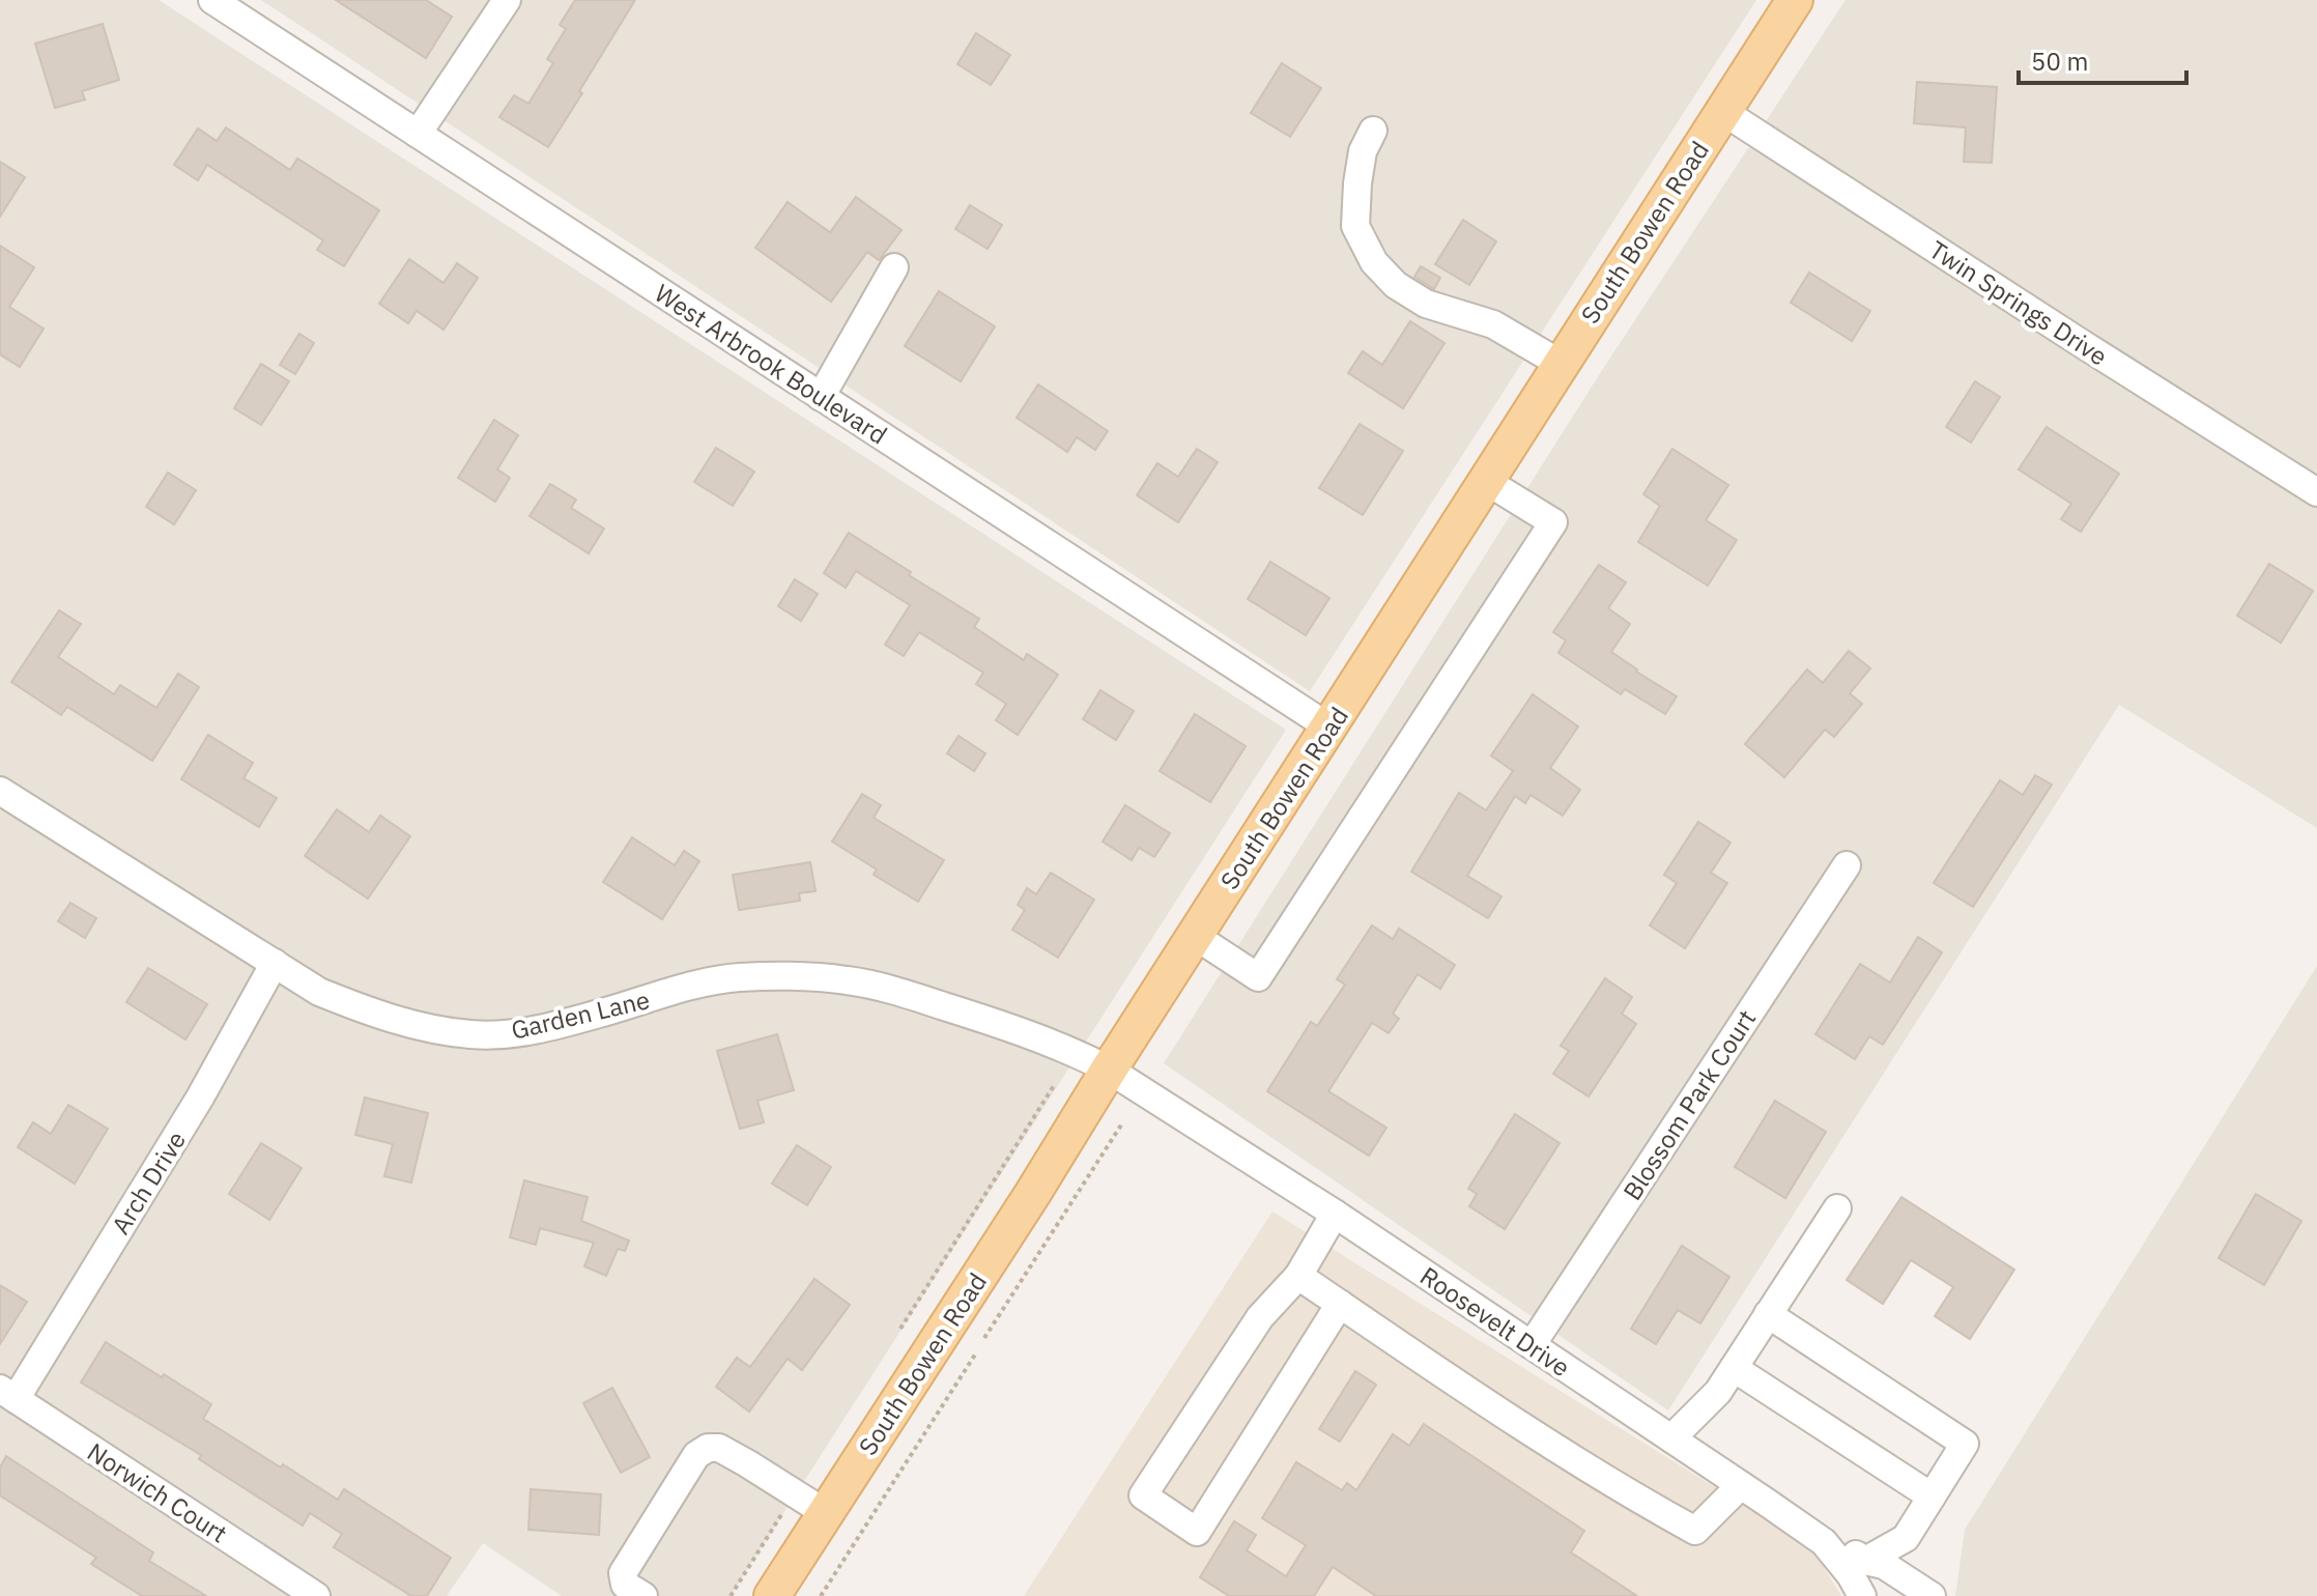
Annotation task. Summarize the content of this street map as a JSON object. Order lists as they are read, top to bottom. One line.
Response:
{"streets":{"main road":["South Bowen Road"],"street":["Twin Springs Drive","West Arbrook Boulevard","Garden Lane","Blossom Park Court","Arch Drive","Roosevelt Drive","Norwich Court"]},"crossings":[["South Bowen Road","Twin Springs Drive"],["South Bowen Road","West Arbrook Boulevard"],["South Bowen Road","Garden Lane"],["South Bowen Road","Roosevelt Drive"],["Garden Lane","Arch Drive"],["Garden Lane","Roosevelt Drive"],["Blossom Park Court","Roosevelt Drive"],["Arch Drive","Norwich Court"]],"scale_bar":"50 m"}
